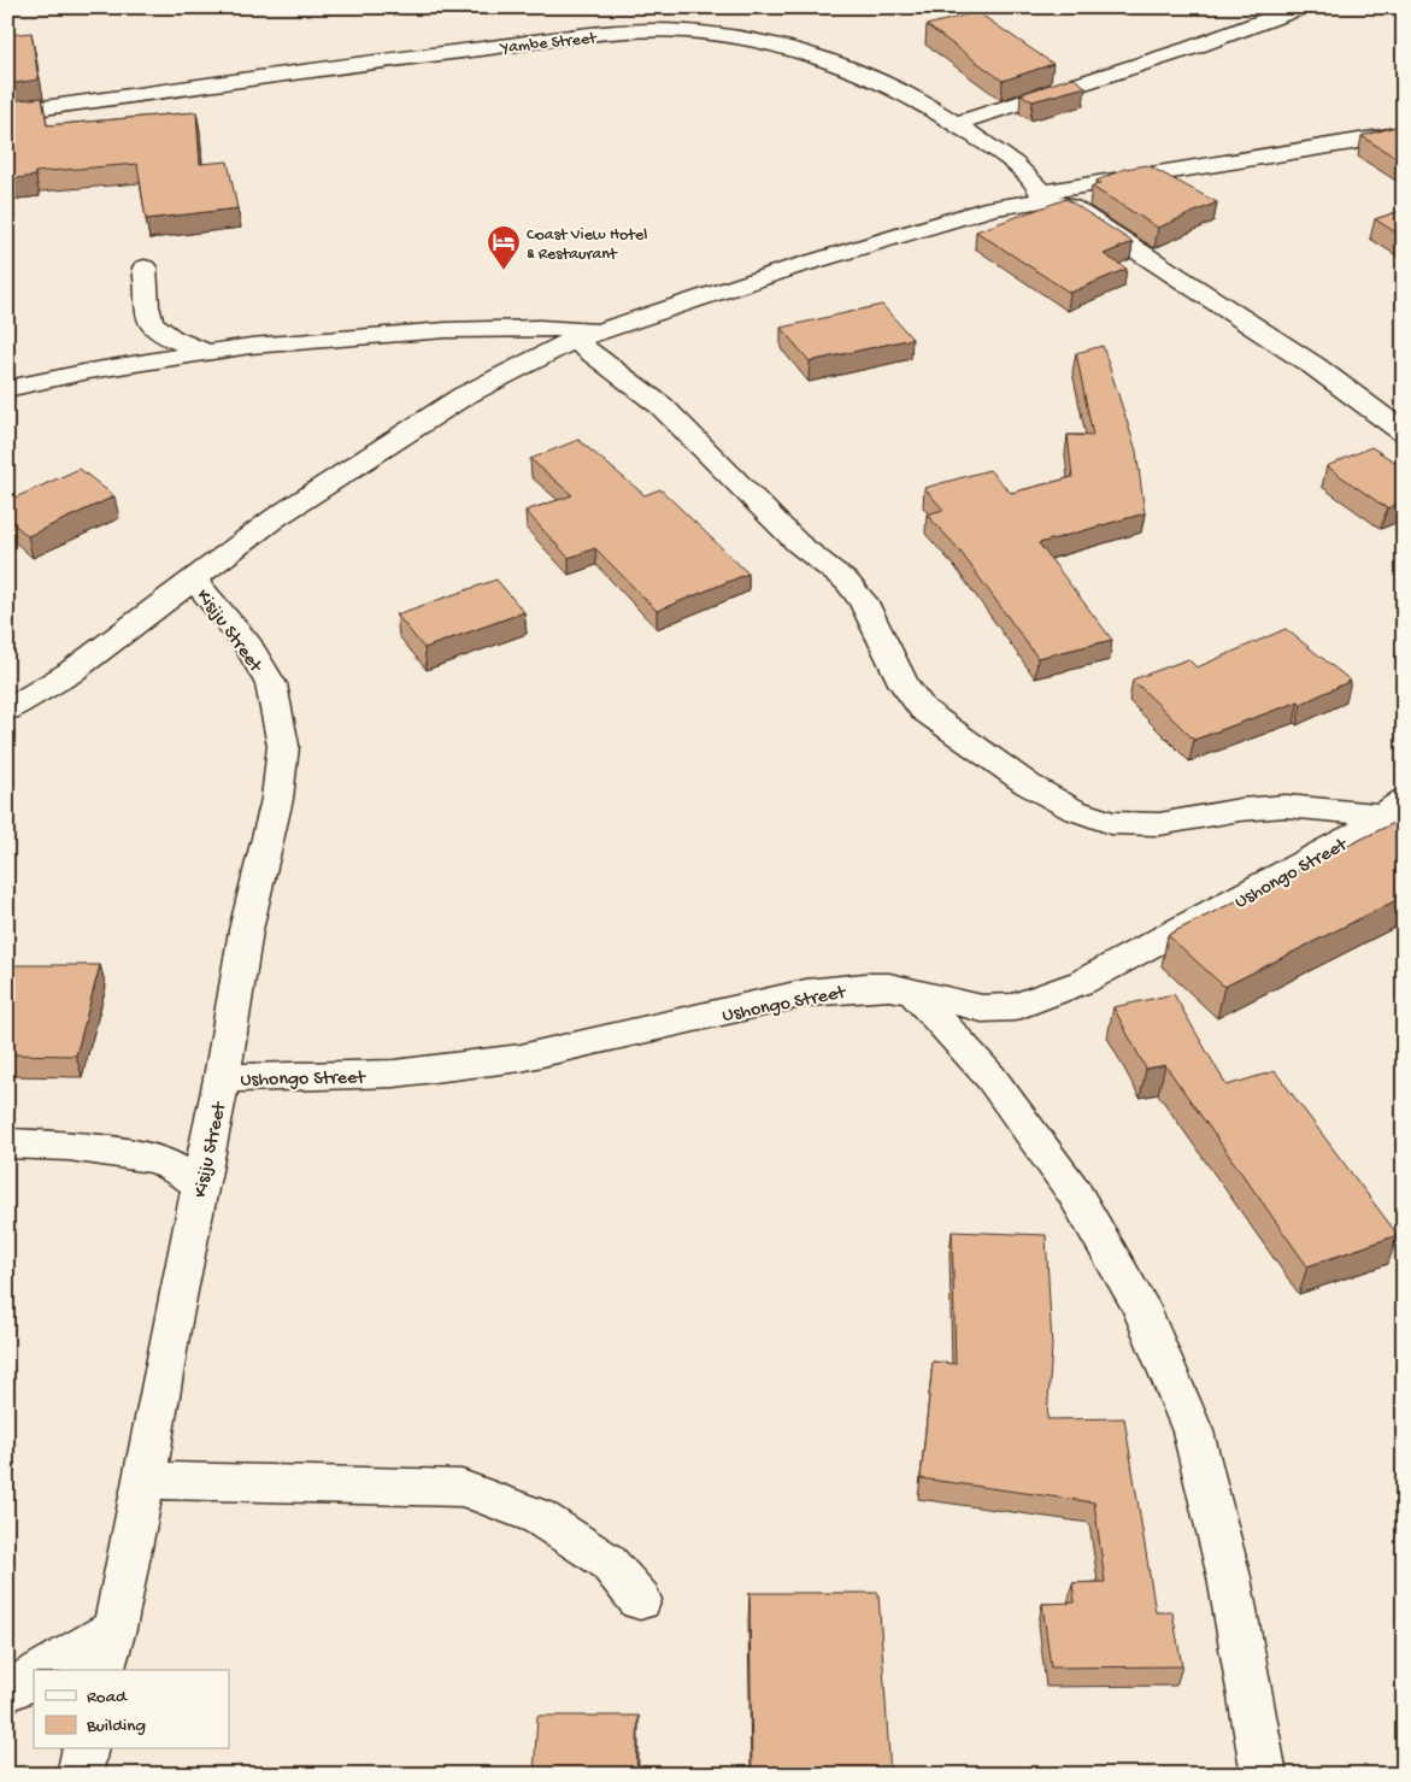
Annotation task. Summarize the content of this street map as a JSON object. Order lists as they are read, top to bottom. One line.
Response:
{"streets":{"street":["Yambe Street","Kisiju Street","Ushongo Street"]},"crossings":[["Kisiju Street","Ushongo Street"]],"places":{"hotel":["Coast View Hotel & Restaurant"]},"legend":["Road","Building"]}
